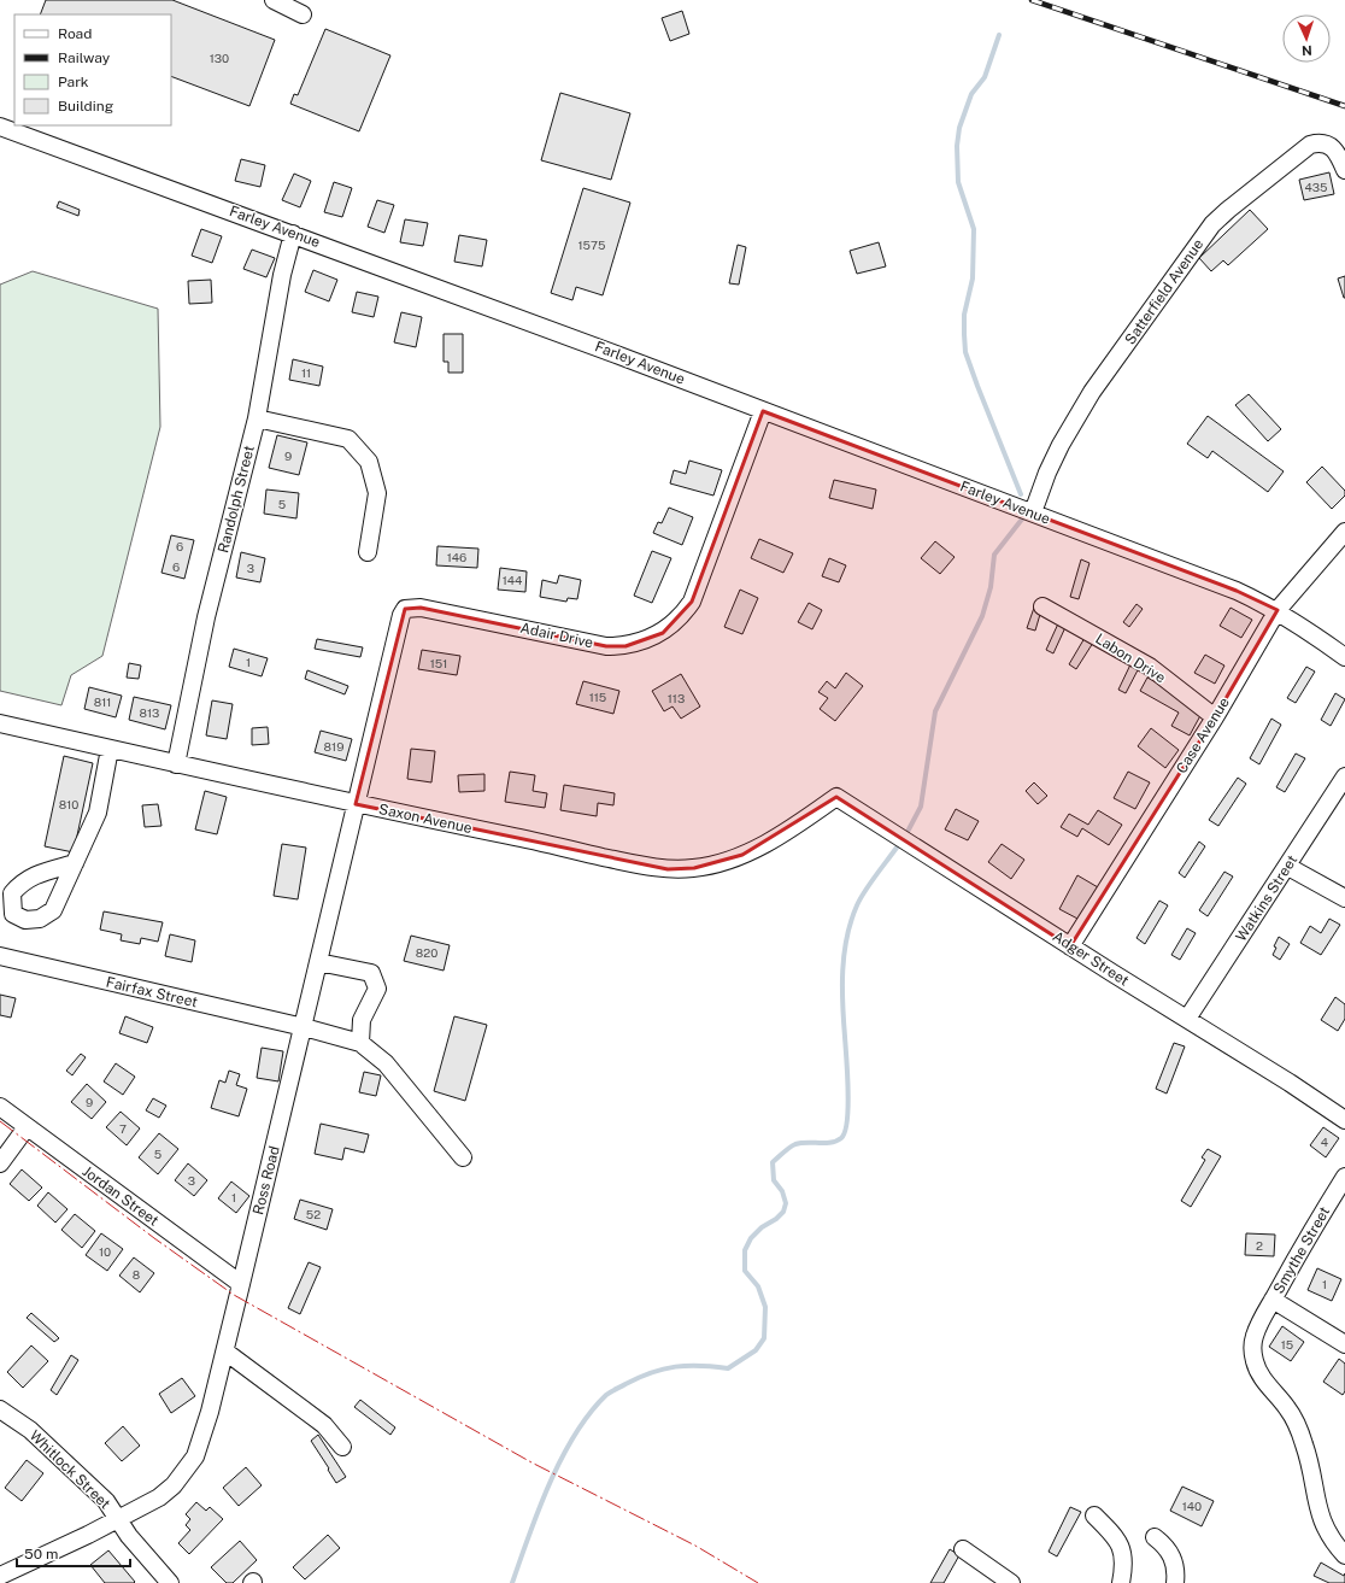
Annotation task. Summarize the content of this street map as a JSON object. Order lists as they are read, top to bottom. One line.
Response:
{"streets":{"street":["Farley Avenue","Satterfield Avenue","Randolph Street","Adair Drive","Labon Drive","Case Avenue","Saxon Avenue","Watkins Street","Adger Street","Fairfax Street","Ross Road","Jordan Street","Smythe Street","Whitlock Street"]},"crossings":[["Farley Avenue","Satterfield Avenue"],["Farley Avenue","Randolph Street"],["Farley Avenue","Adair Drive"],["Farley Avenue","Case Avenue"],["Randolph Street","Saxon Avenue"],["Adair Drive","Saxon Avenue"],["Adair Drive","Ross Road"],["Labon Drive","Case Avenue"],["Case Avenue","Adger Street"],["Saxon Avenue","Adger Street"],["Saxon Avenue","Ross Road"],["Watkins Street","Adger Street"],["Fairfax Street","Ross Road"],["Ross Road","Jordan Street"],["Ross Road","Whitlock Street"]],"house_numbers":["130","435","1575","11","9","5","6","146","6","3","144","1","151","115","113","811","813","819","810","820","9","7","4","5","3","1","52","2","10","8","1","15","140"],"legend":["Road","Railway","Park","Building"],"scale_bar":"50 m","north":"bottom"}
